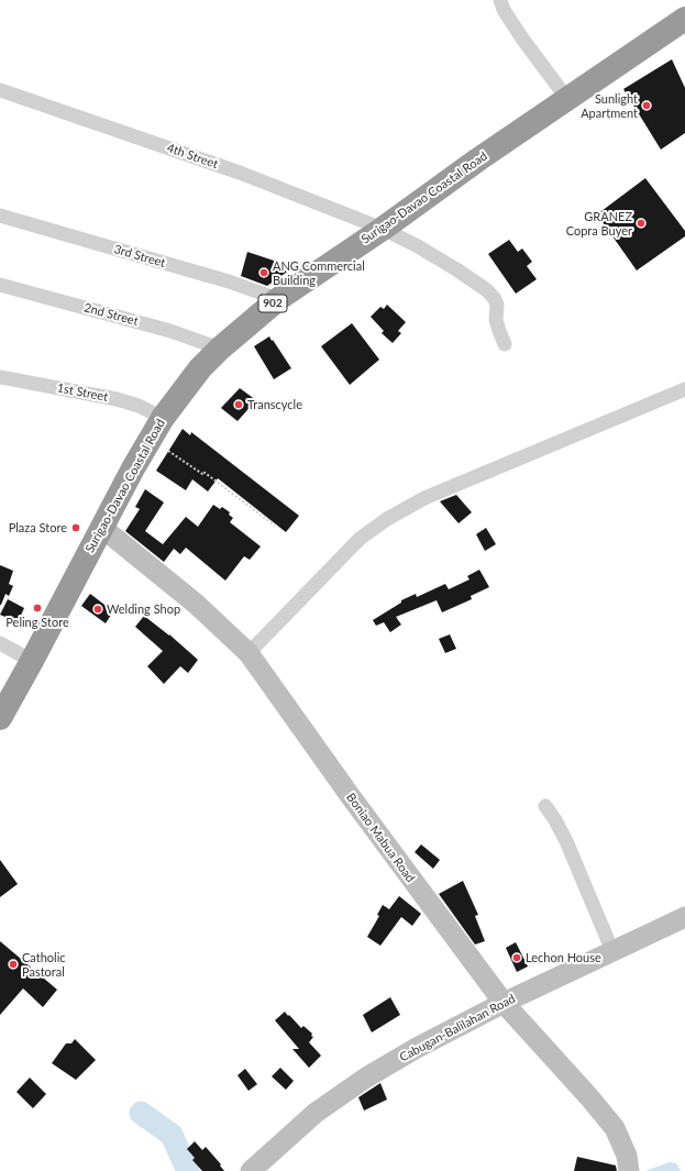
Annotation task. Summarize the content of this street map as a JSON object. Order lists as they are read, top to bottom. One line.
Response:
{"streets":{"highway":["Surigao-Davao Coastal Road","902"],"street":["4th Street","3rd Street","2nd Street","1st Street","Boniao Mabua Road","Cabugan-Balilahan Road"]},"crossings":[["4th Street","Surigao-Davao Coastal Road"],["Surigao-Davao Coastal Road","3rd Street"],["Surigao-Davao Coastal Road","2nd Street"],["Surigao-Davao Coastal Road","1st Street"],["Surigao-Davao Coastal Road","Boniao Mabua Road"],["Boniao Mabua Road","Cabugan-Balilahan Road"]],"places":["Sunlight Apartment","GRANEZ Copra Buyer","ANG Commercial Building","Transcycle","Plaza Store","Peling Store","Welding Shop","Lechon House","Catholic Pastoral"]}
